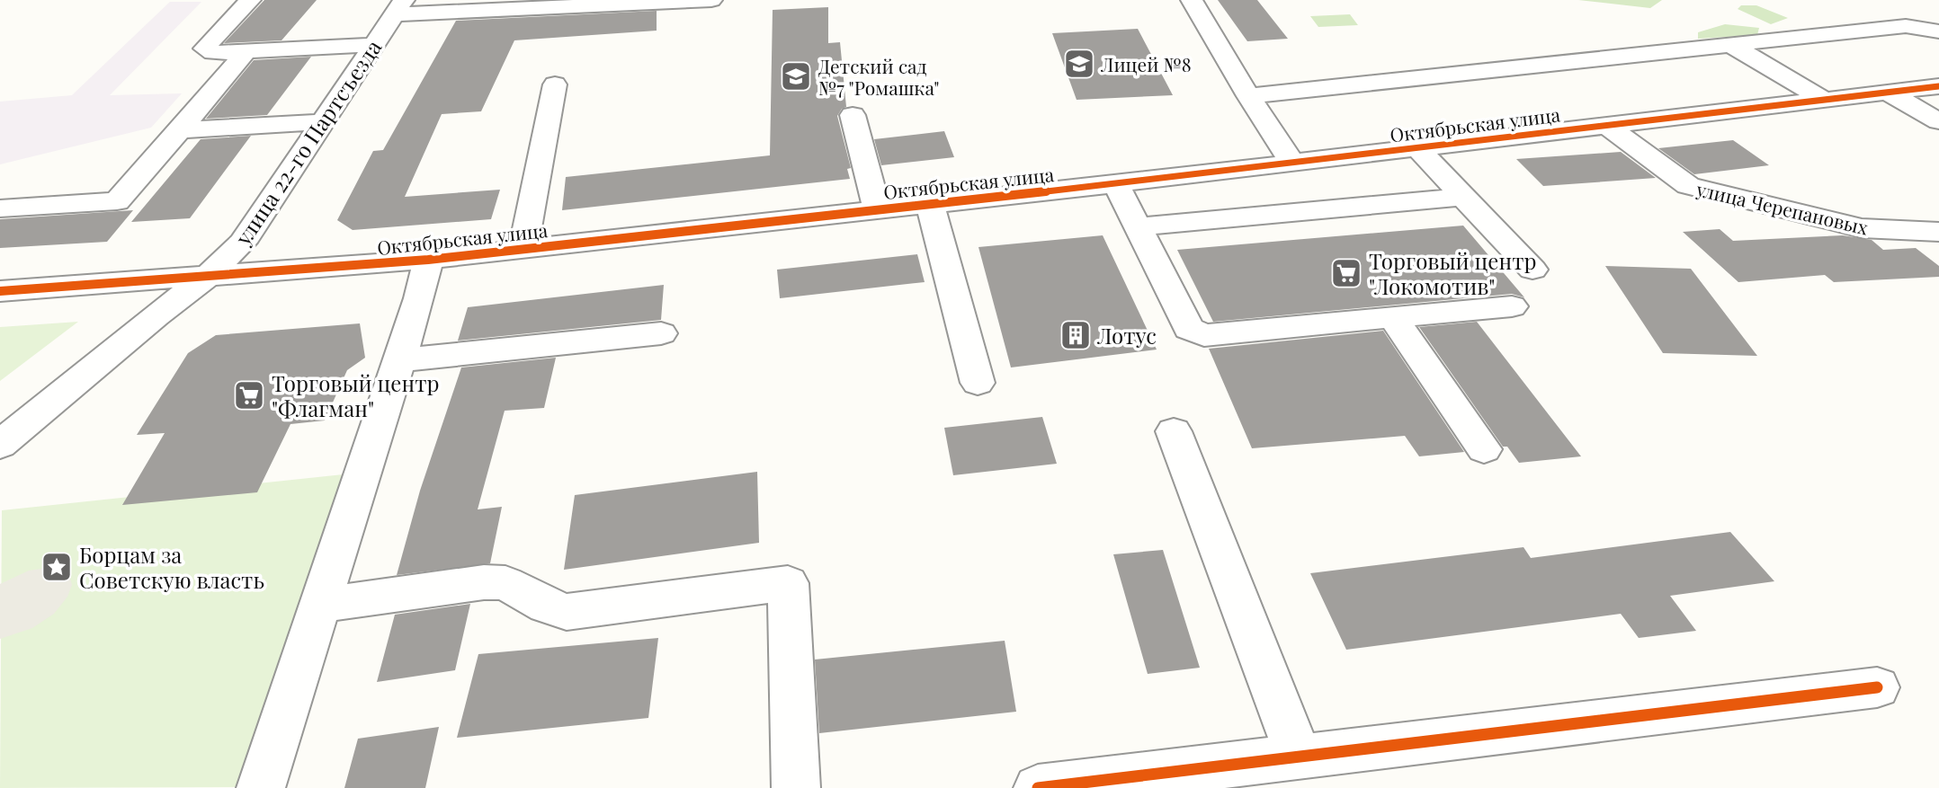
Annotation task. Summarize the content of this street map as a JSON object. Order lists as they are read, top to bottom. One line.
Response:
{"streets":{"street":["Октябрьская улица","улица 22-го Партсъезда","улица Черепановых"]},"crossings":[["Октябрьская улица","улица 22-го Партсъезда"],["Октябрьская улица","улица Черепановых"]],"places":{"school or university":["Лицей №8","Детский сад №7 \"Ромашка\""],"supermarket":["Торговый центр \"Локомотив\"","Торговый центр \"Флагман\""],"building":["Лотус"],"place":["Борцам за Советскую власть"]}}
